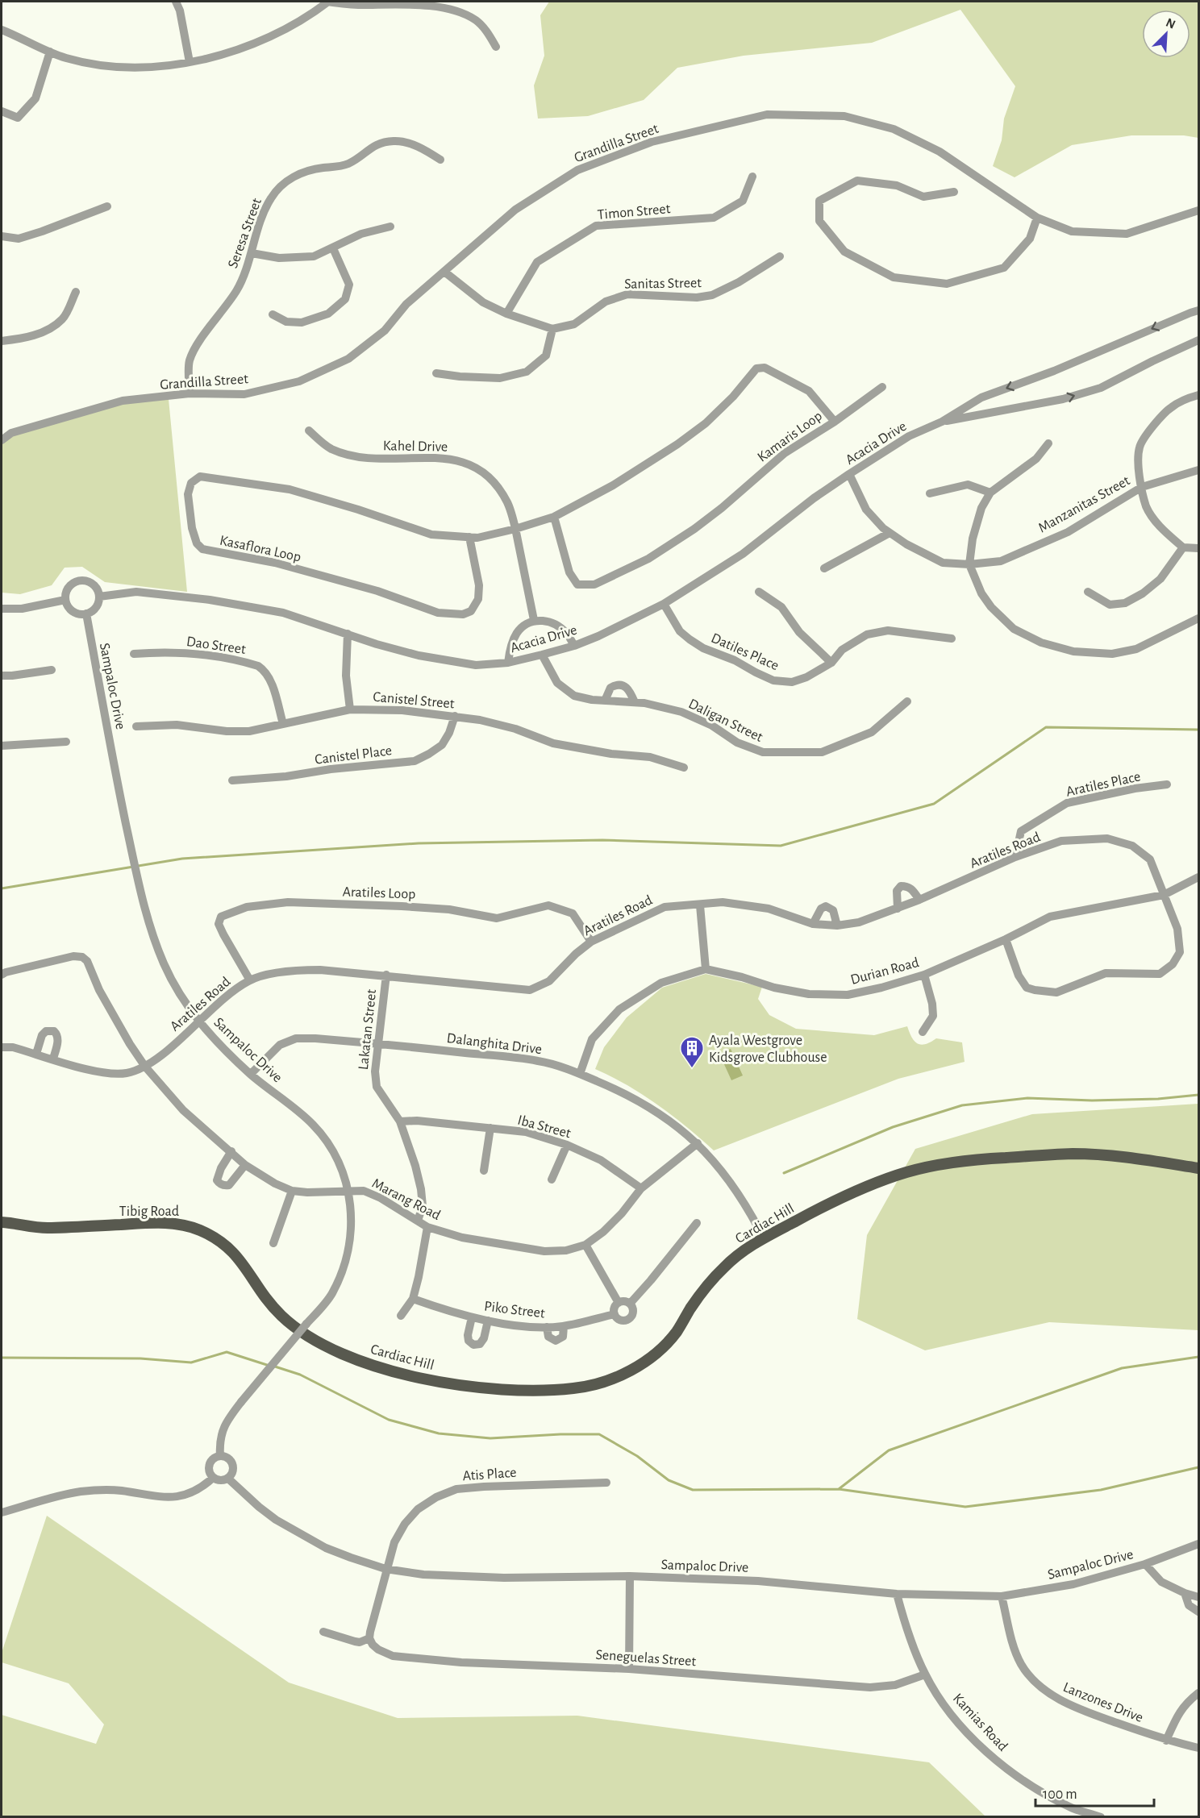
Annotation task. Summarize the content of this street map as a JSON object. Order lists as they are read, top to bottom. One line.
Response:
{"streets":{"main road":["Tibig Road","Cardiac Hill"],"street":["Grandilla Street","Timon Street","Seresa Street","Sanitas Street","Kamaris Loop","Acacia Drive","Kahel Drive","Manzanitas Street","Kasaflora Loop","Dao Street","Datiles Place","Sampaloc Drive","Canistel Street","Daligan Street","Canistel Place","Aratiles Place","Aratiles Road","Aratiles Loop","Durian Road","Lakatan Street","Dalanghita Drive","Iba Street","Marang Road","Piko Street","Atis Place","Seneguelas Street","Lanzones Drive","Kamias Road"]},"crossings":[["Grandilla Street","Seresa Street"],["Kamaris Loop","Kahel Drive"],["Kamaris Loop","Kasaflora Loop"],["Acacia Drive","Manzanitas Street"],["Acacia Drive","Datiles Place"],["Acacia Drive","Sampaloc Drive"],["Acacia Drive","Daligan Street"],["Kahel Drive","Kasaflora Loop"],["Dao Street","Canistel Street"],["Sampaloc Drive","Aratiles Road"],["Sampaloc Drive","Dalanghita Drive"],["Sampaloc Drive","Marang Road"],["Sampaloc Drive","Atis Place"],["Sampaloc Drive","Lanzones Drive"],["Sampaloc Drive","Kamias Road"],["Canistel Street","Canistel Place"],["Aratiles Place","Aratiles Road"],["Aratiles Road","Aratiles Loop"],["Aratiles Road","Durian Road"],["Aratiles Road","Lakatan Street"],["Aratiles Road","Marang Road"],["Durian Road","Dalanghita Drive"],["Lakatan Street","Dalanghita Drive"],["Lakatan Street","Iba Street"],["Lakatan Street","Marang Road"],["Dalanghita Drive","Marang Road"],["Dalanghita Drive","Cardiac Hill"],["Iba Street","Marang Road"],["Tibig Road","Cardiac Hill"],["Atis Place","Seneguelas Street"],["Seneguelas Street","Kamias Road"]],"places":{"building":["Ayala Westgrove Kidsgrove Clubhouse"]},"scale_bar":"100 m","north":"top right"}
